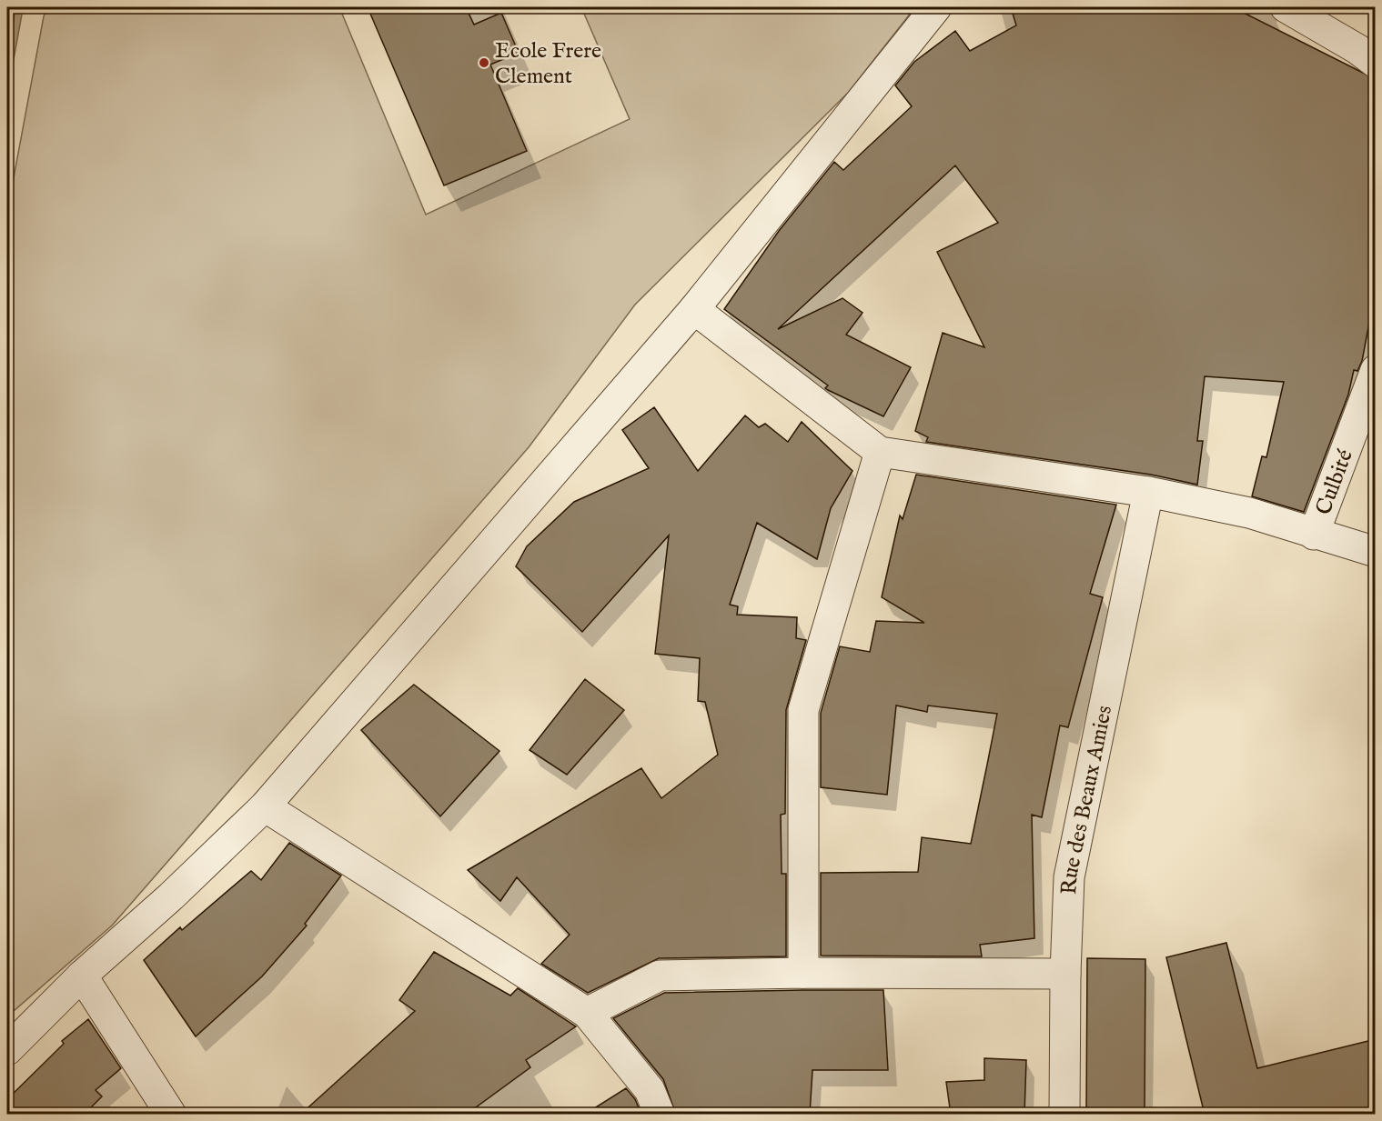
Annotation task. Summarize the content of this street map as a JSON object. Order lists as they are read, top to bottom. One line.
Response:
{"streets":{"street":["Culbité","Rue des Beaux Amies"]},"places":["Ecole Frere Clement"]}
